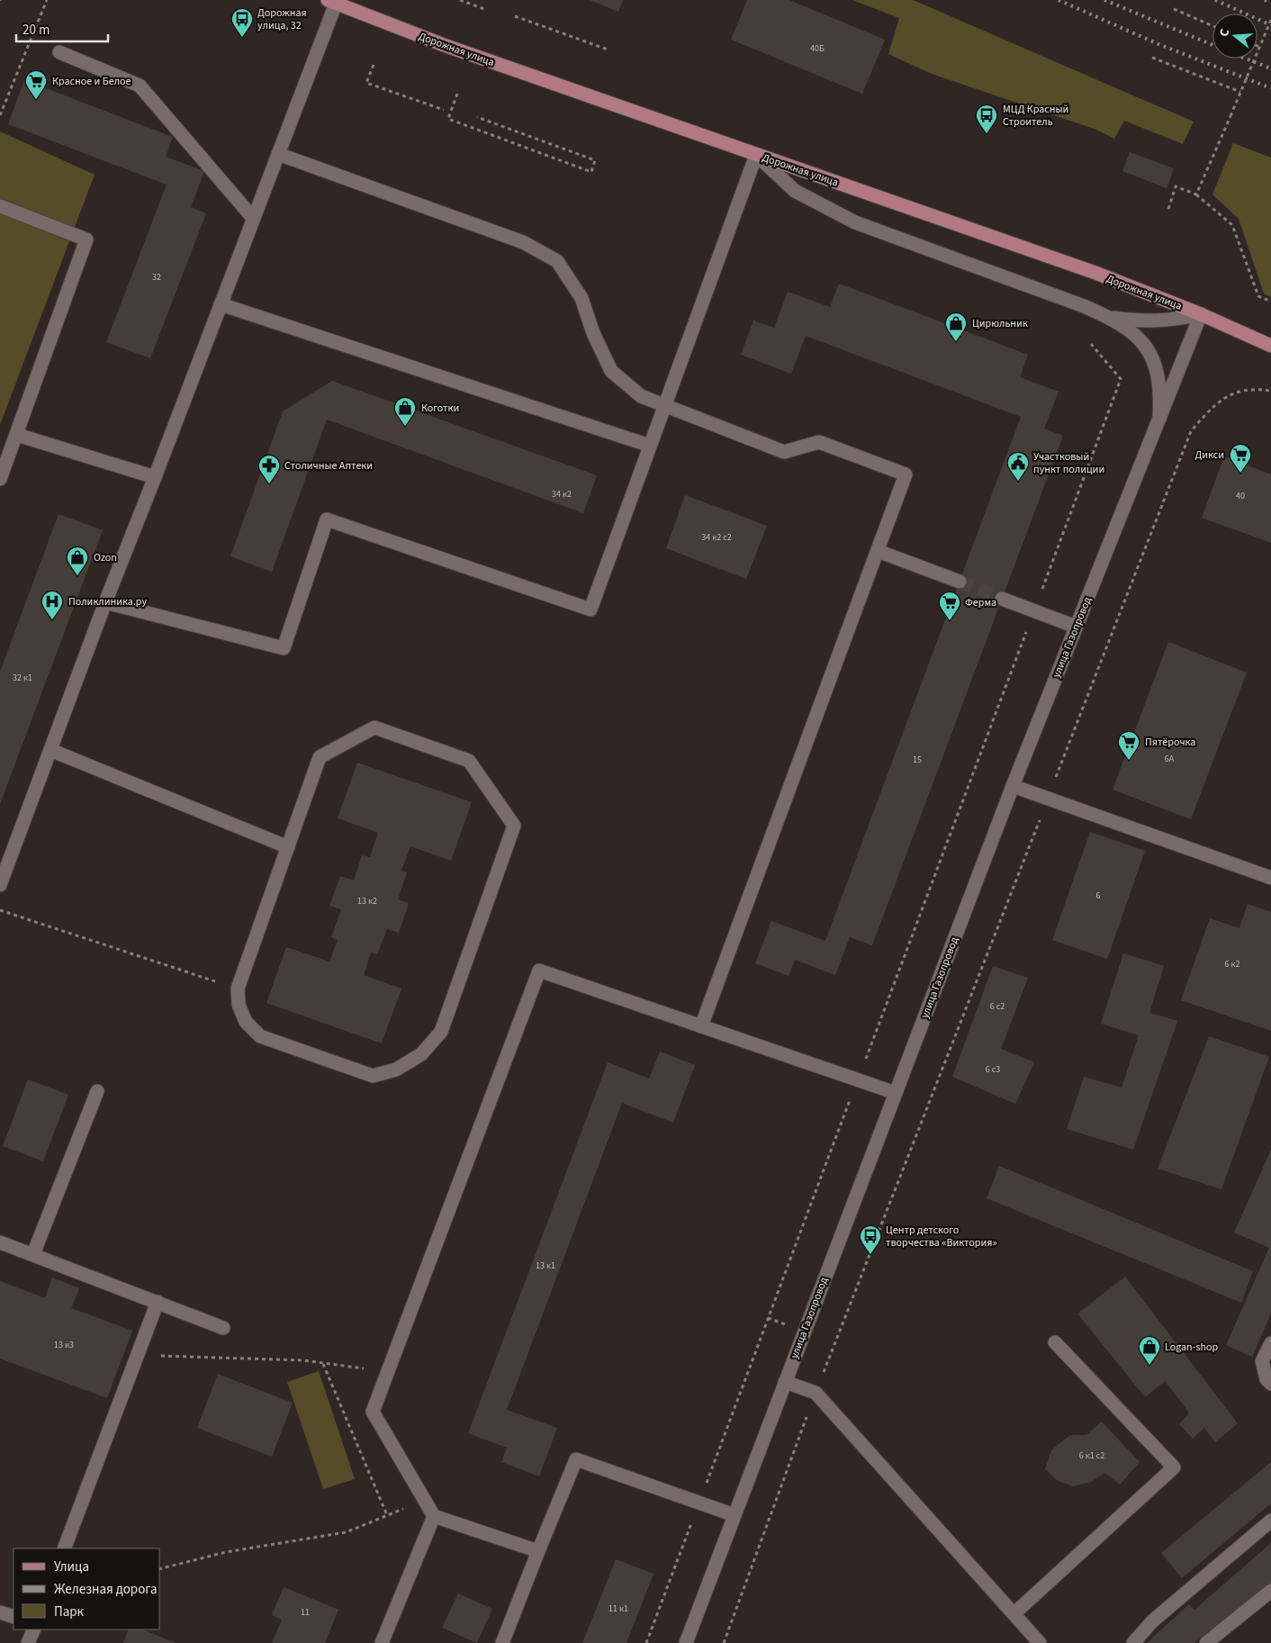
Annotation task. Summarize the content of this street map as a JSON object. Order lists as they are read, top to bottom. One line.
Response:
{"streets":{"main road":["Дорожная улица"],"street":["улица Газопровод"]},"crossings":[["Дорожная улица","улица Газопровод"]],"places":{"bus stop":["Дорожная улица, 32","МЦД Красный Строитель","Центр детского творчества «Виктория»"],"supermarket":["Красное и Белое","Дикси","Ферма","Пятёрочка"],"shop":["Цирюльник","Коготки","Ozon","Logan-shop"],"public building":["Участковый пункт полиции"],"pharmacy":["Столичные Аптеки"],"hospital":["Поликлиника.ру"]},"house_numbers":["40Б","32","34 к2","40","34 к2 с2","32 к1","6А","15","6","13 к2","6 к2","6 с2","6 с3","13 к1","13 к3","6 к1 с2","11 к1","11"],"legend":["Улица","Железная дорога","Парк"],"scale_bar":"20 m","north":"left"}
